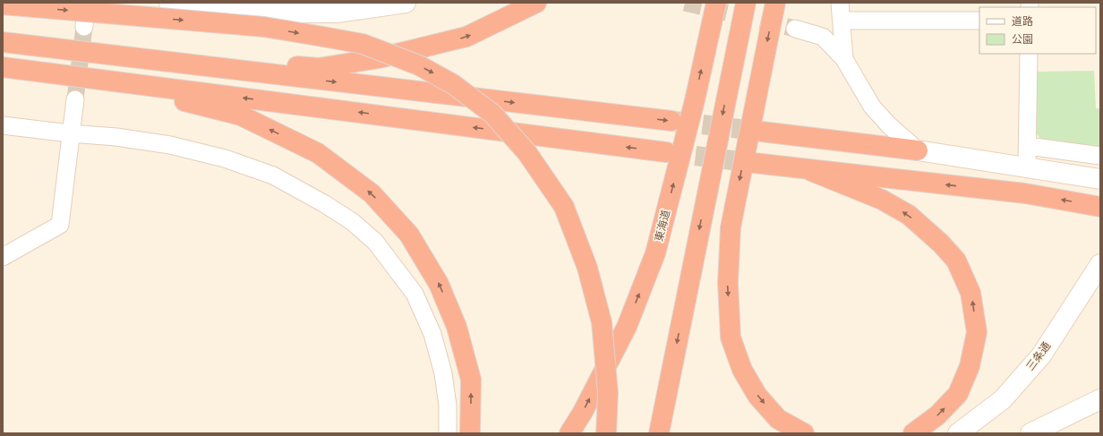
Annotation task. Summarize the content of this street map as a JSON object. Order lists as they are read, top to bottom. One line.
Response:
{"streets":{"highway":["東海道"],"street":["三条通"]},"legend":["道路","公園"]}
